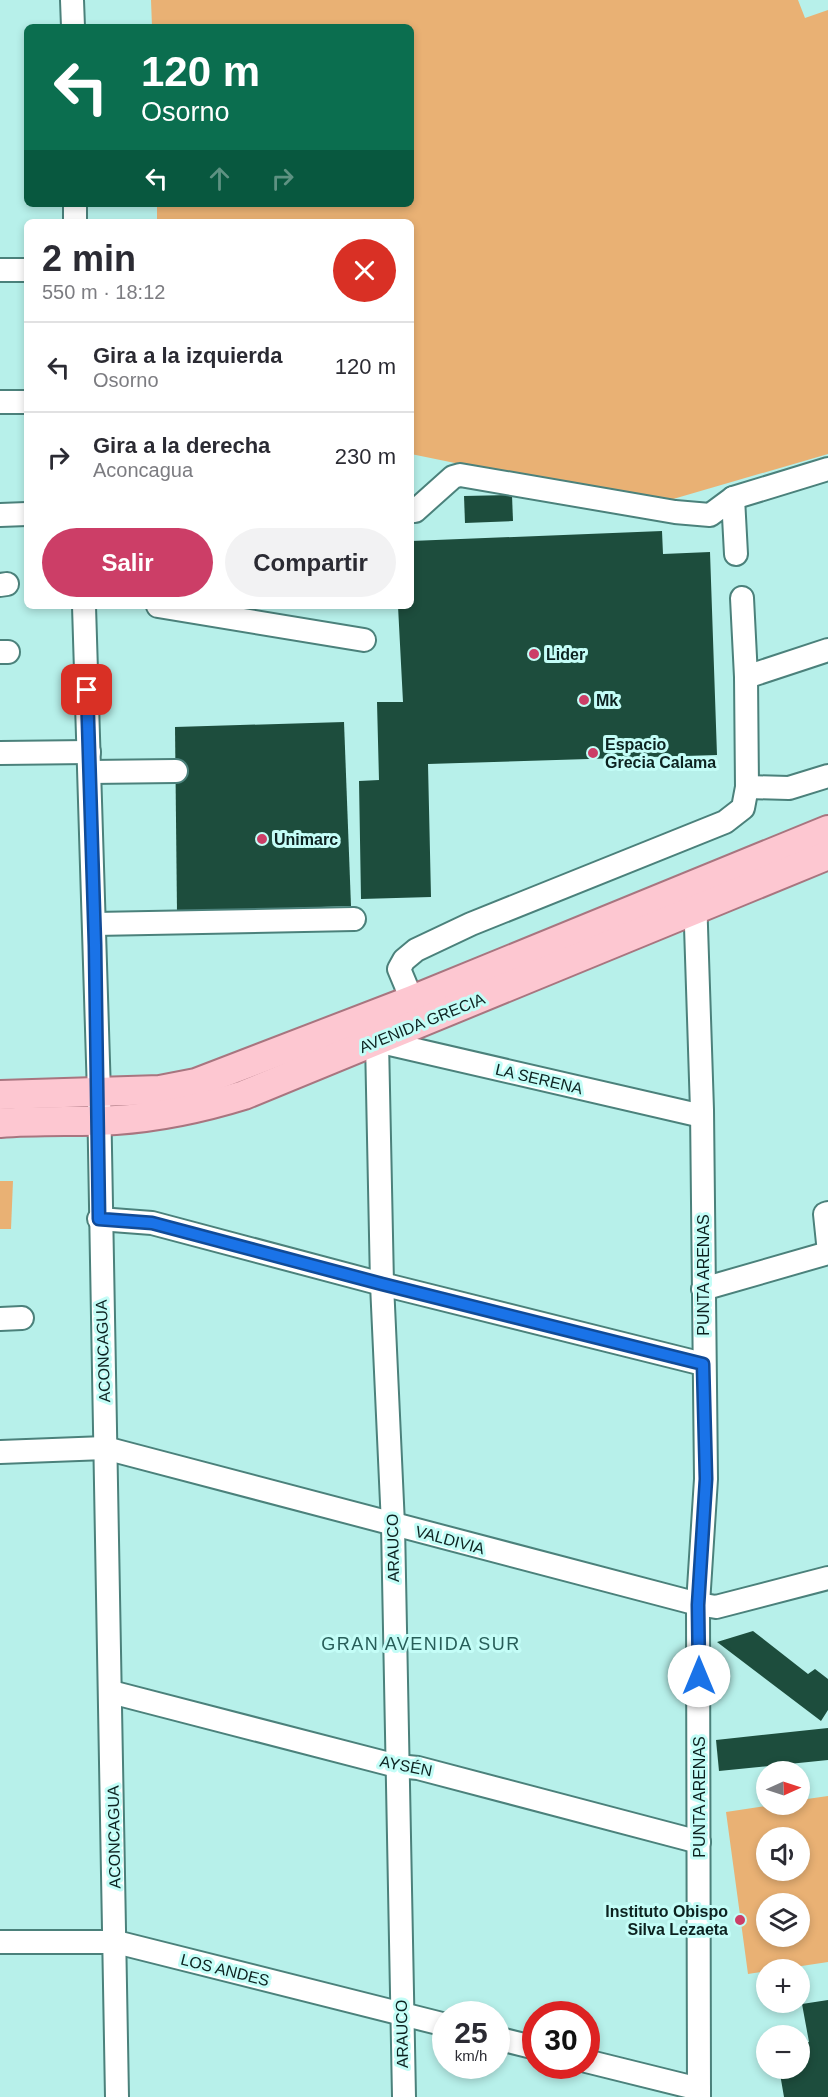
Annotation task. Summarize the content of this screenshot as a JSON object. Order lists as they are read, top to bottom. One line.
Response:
{"streets":{"main road":["AVENIDA GRECIA"],"street":["LA SERENA","PUNTA ARENAS","ACONCAGUA","VALDIVIA","ARAUCO","AYSÉN","LOS ANDES"]},"crossings":[["AVENIDA GRECIA","LA SERENA"],["AVENIDA GRECIA","PUNTA ARENAS"],["AVENIDA GRECIA","ACONCAGUA"],["AVENIDA GRECIA","ARAUCO"],["LA SERENA","PUNTA ARENAS"],["LA SERENA","ARAUCO"],["PUNTA ARENAS","VALDIVIA"],["PUNTA ARENAS","AYSÉN"],["ACONCAGUA","VALDIVIA"],["ACONCAGUA","AYSÉN"],["ACONCAGUA","LOS ANDES"],["VALDIVIA","ARAUCO"],["ARAUCO","AYSÉN"],["ARAUCO","LOS ANDES"]],"districts":["GRAN AVENIDA SUR"],"places":["Lider","Mk","Espacio Grecia Calama","Unimarc","Instituto Obispo Silva Lezaeta"],"north":"right","page":{"turn":["120 m","Osorno"],"heading":["2 min","550 m · 18:12"],"list":[{"name":"Gira a la izquierda","note":"Osorno","value":"120 m"},{"name":"Gira a la derecha","note":"Aconcagua","value":"230 m"}],"buttons":["Salir","Compartir"],"map_buttons":["+","−"],"speed":"25 km/h","limit":"30"}}
